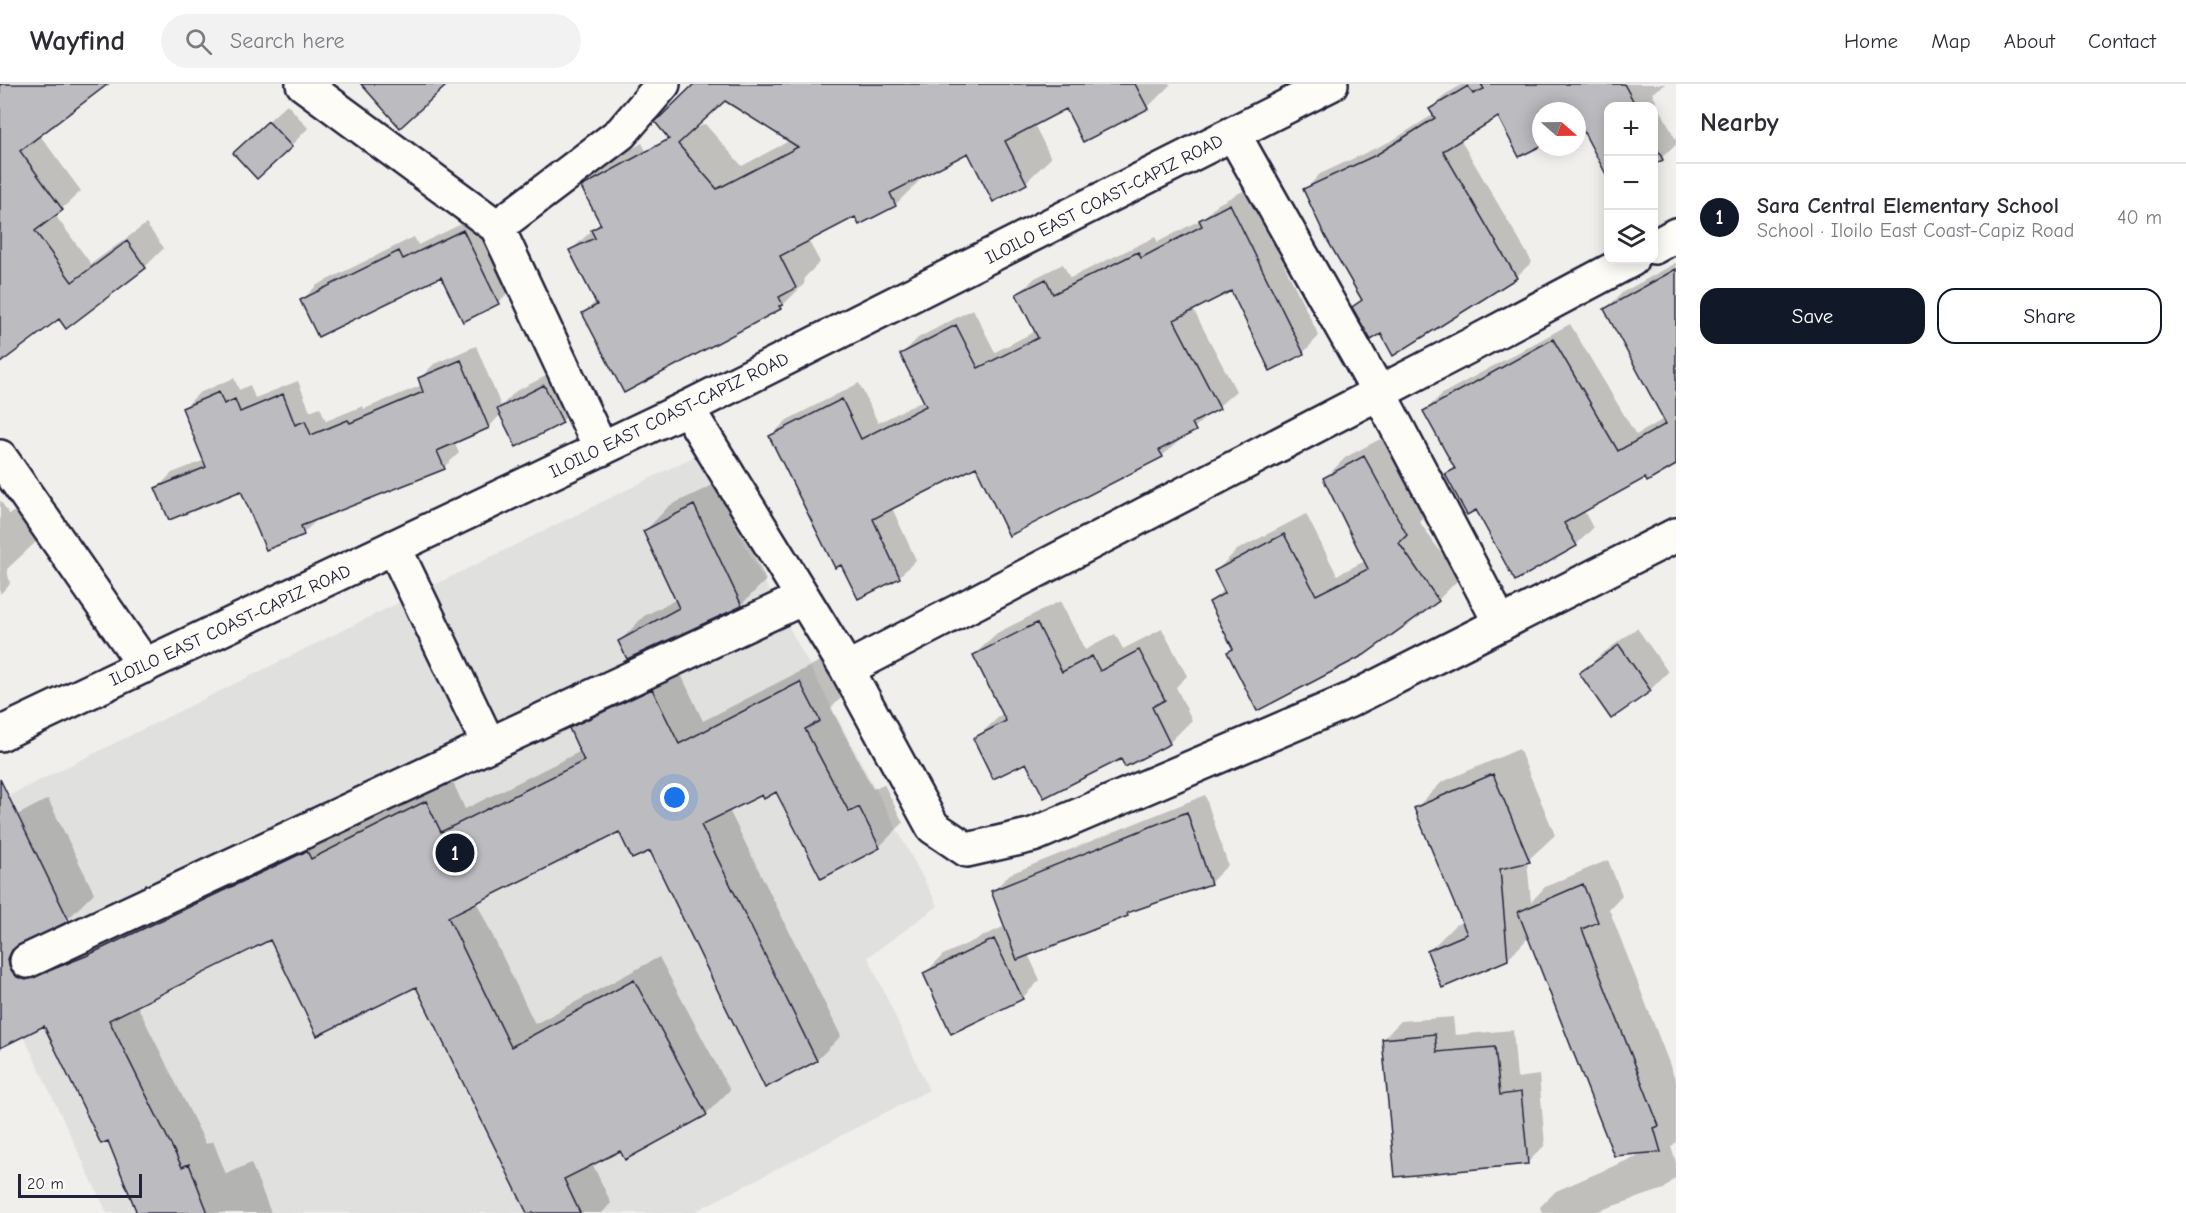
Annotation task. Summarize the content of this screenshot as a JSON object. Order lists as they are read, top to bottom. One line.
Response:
{"streets":{"street":["ILOILO EAST COAST-CAPIZ ROAD"]},"scale_bar":"20 m","north":"right","page":{"header":"Wayfind","search":"Search here","nav":["Home","Map","About","Contact"],"heading":"Nearby","map_buttons":["+","−"],"list":[{"mark":"1","name":"Sara Central Elementary School","note":"School · Iloilo East Coast-Capiz Road","value":"40 m"}],"buttons":["Save","Share"],"pins":"1","scale":"20 m"}}
